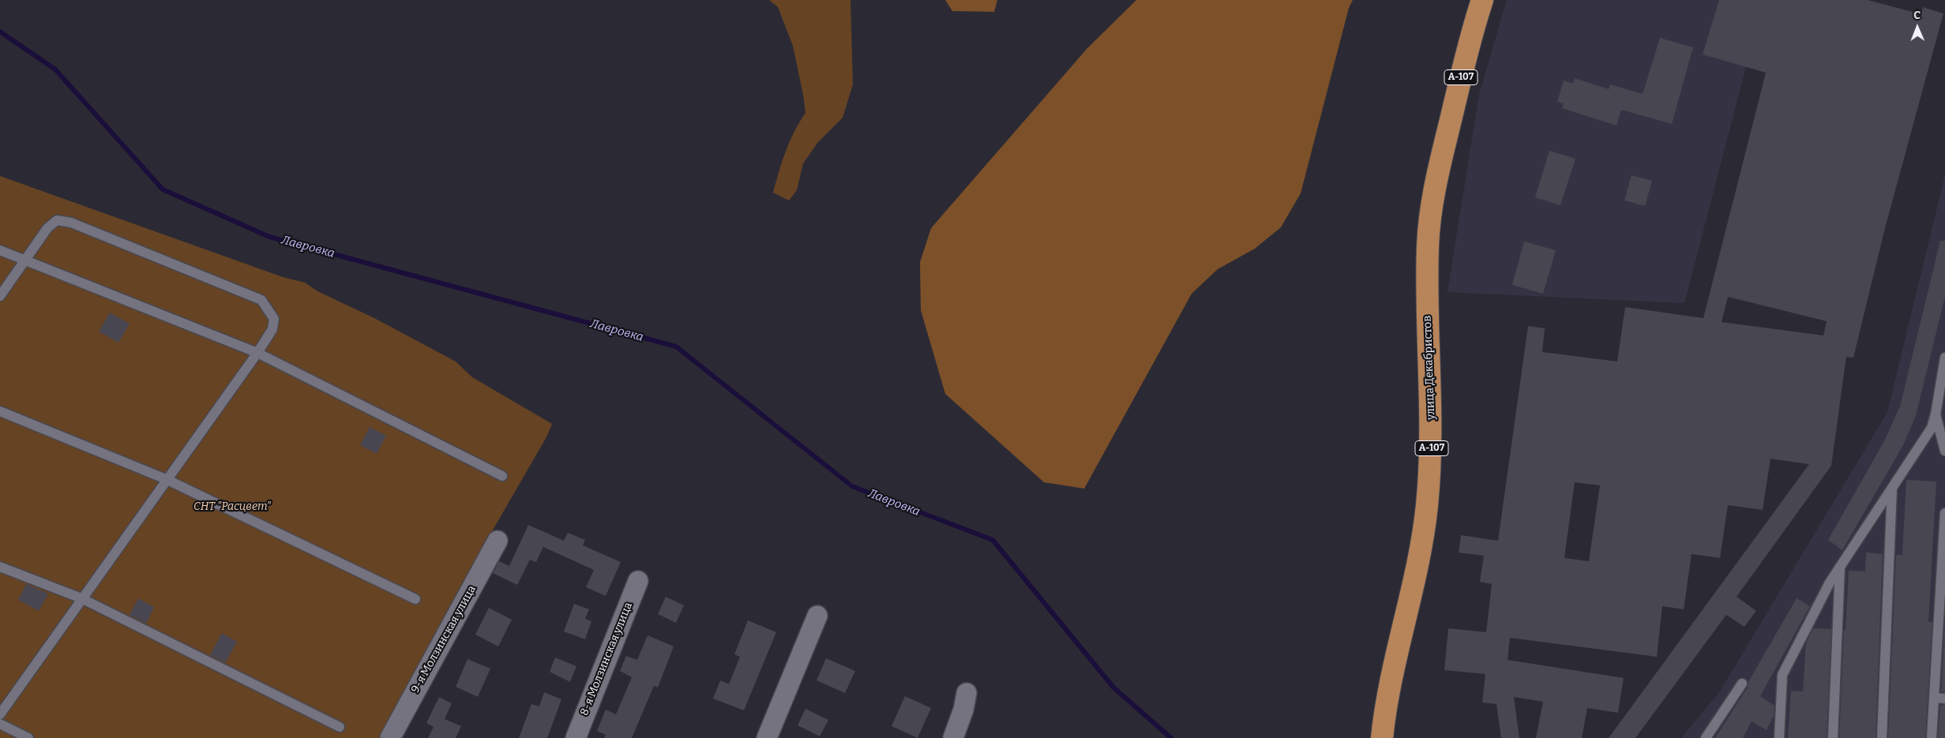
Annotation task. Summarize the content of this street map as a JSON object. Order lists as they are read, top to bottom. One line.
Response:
{"streets":{"highway":["А-107","улица Декабристов"],"street":["9-я Молзинская улица","8-я Молзинская улица"]},"water":["Лавровка"],"parks":["СНТ \"Расцвет\""],"north":"top"}
